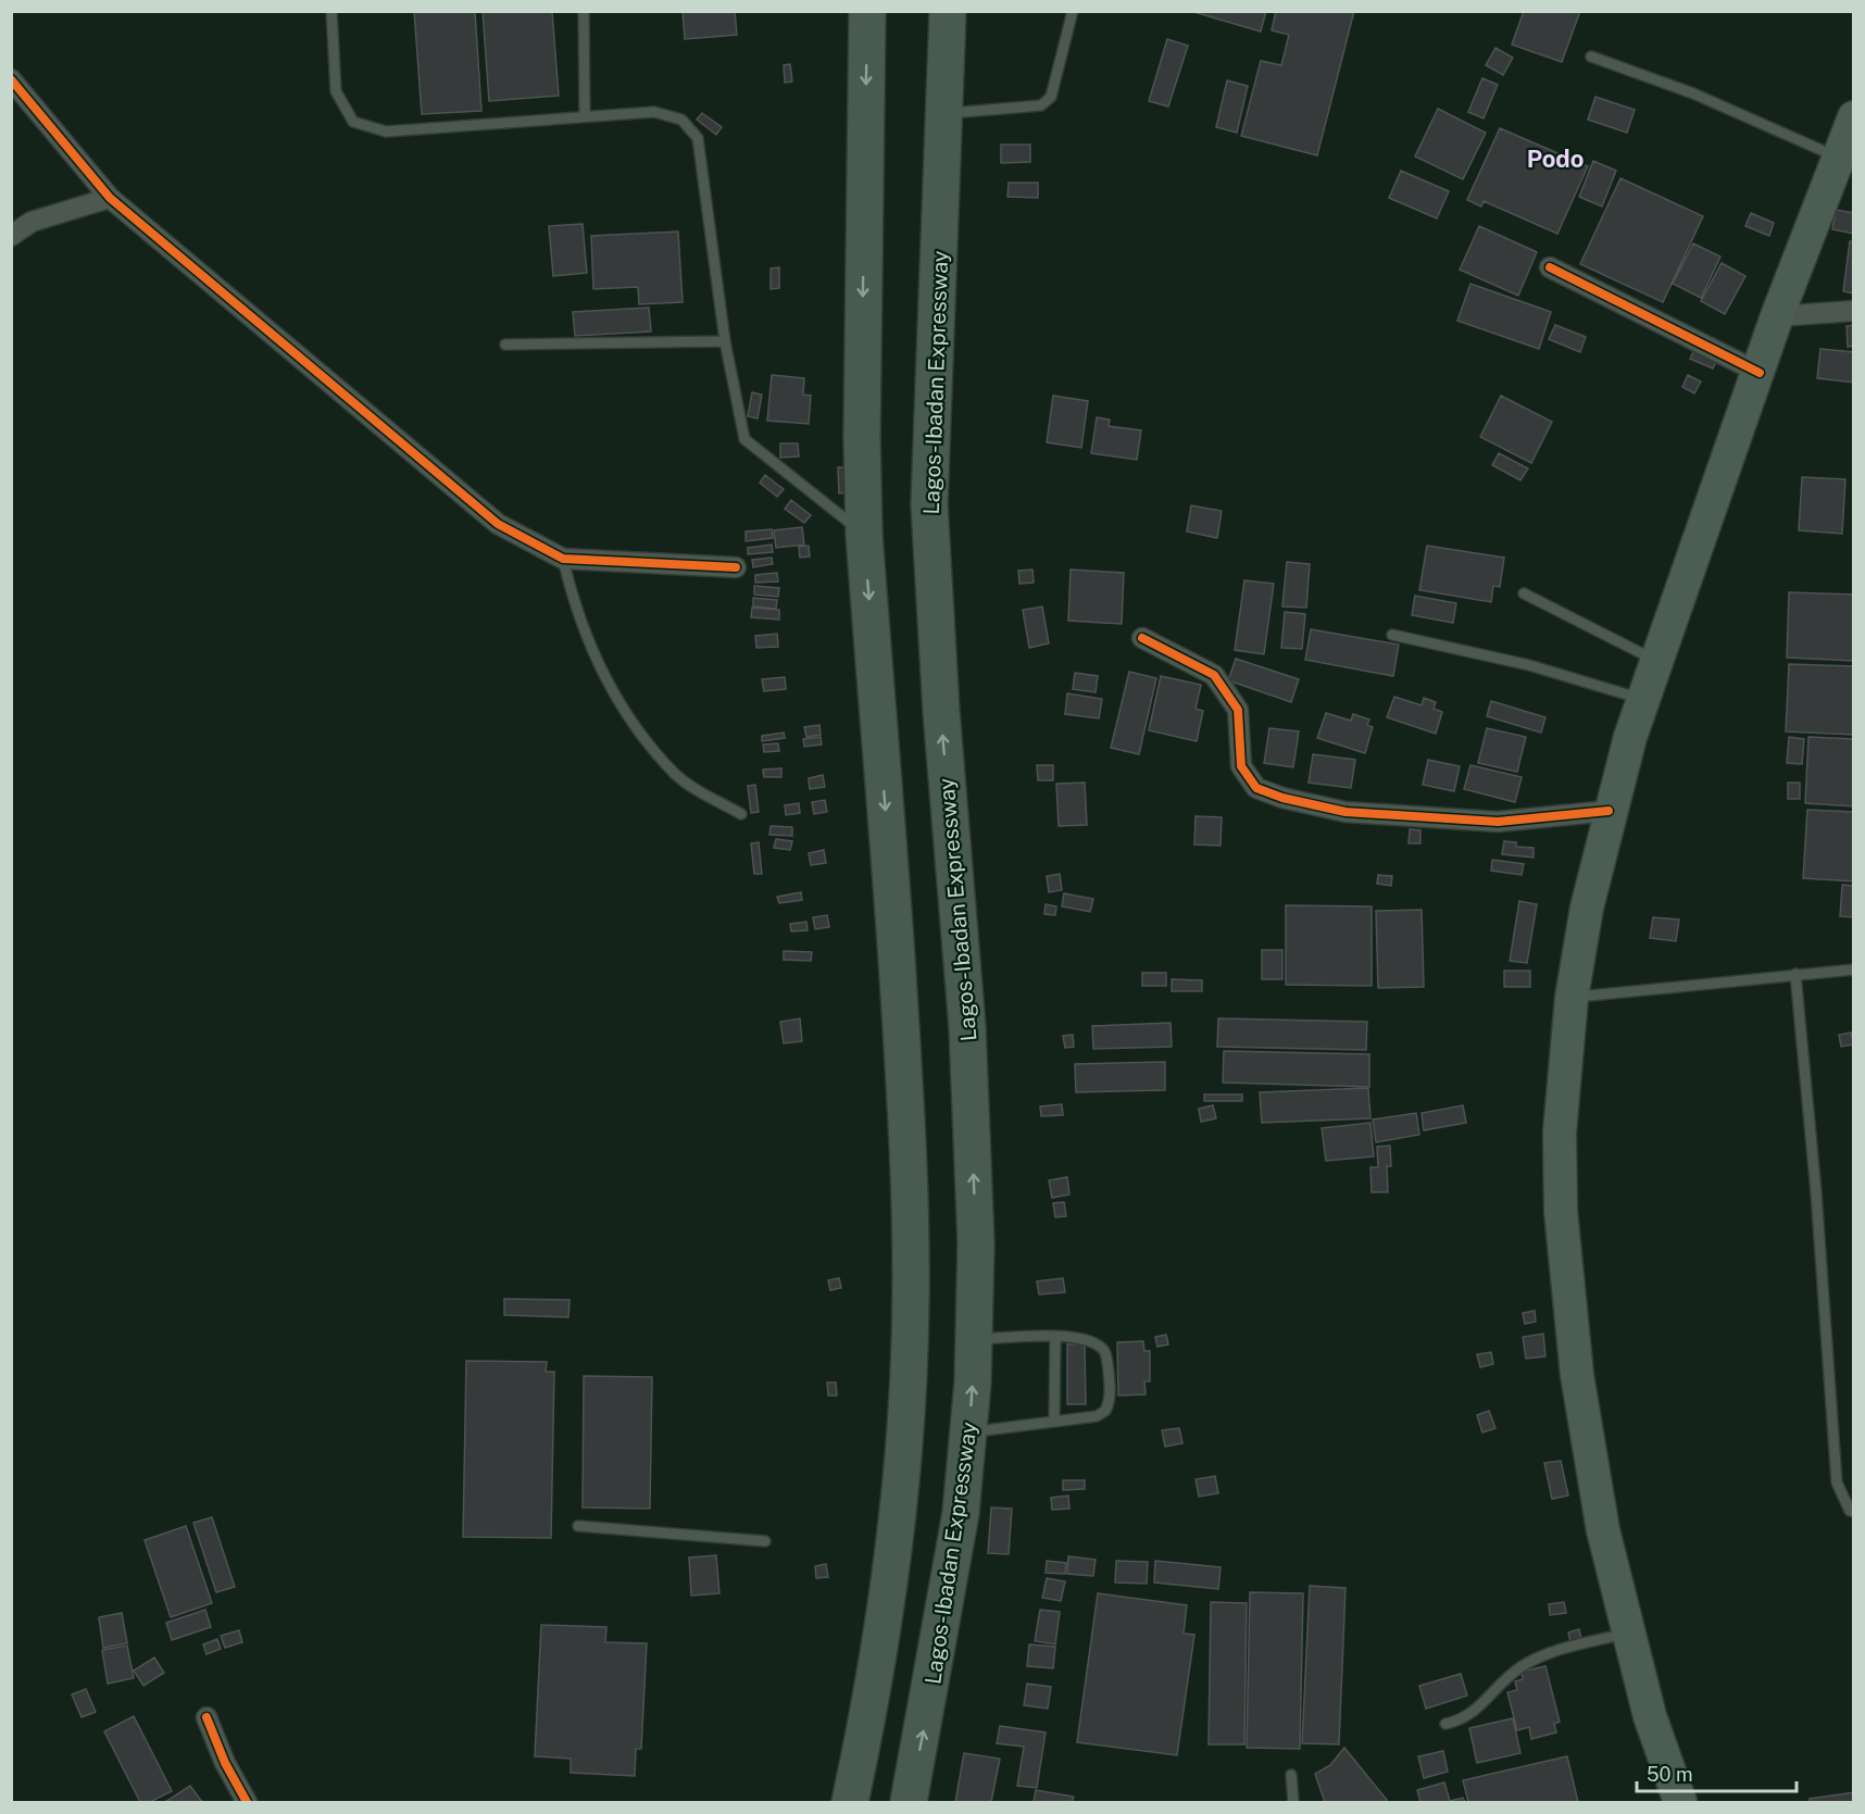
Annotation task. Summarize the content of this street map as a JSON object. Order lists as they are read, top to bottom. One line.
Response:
{"streets":{"highway":["Lagos-Ibadan Expressway"]},"districts":["Podo"],"scale_bar":"50 m"}
